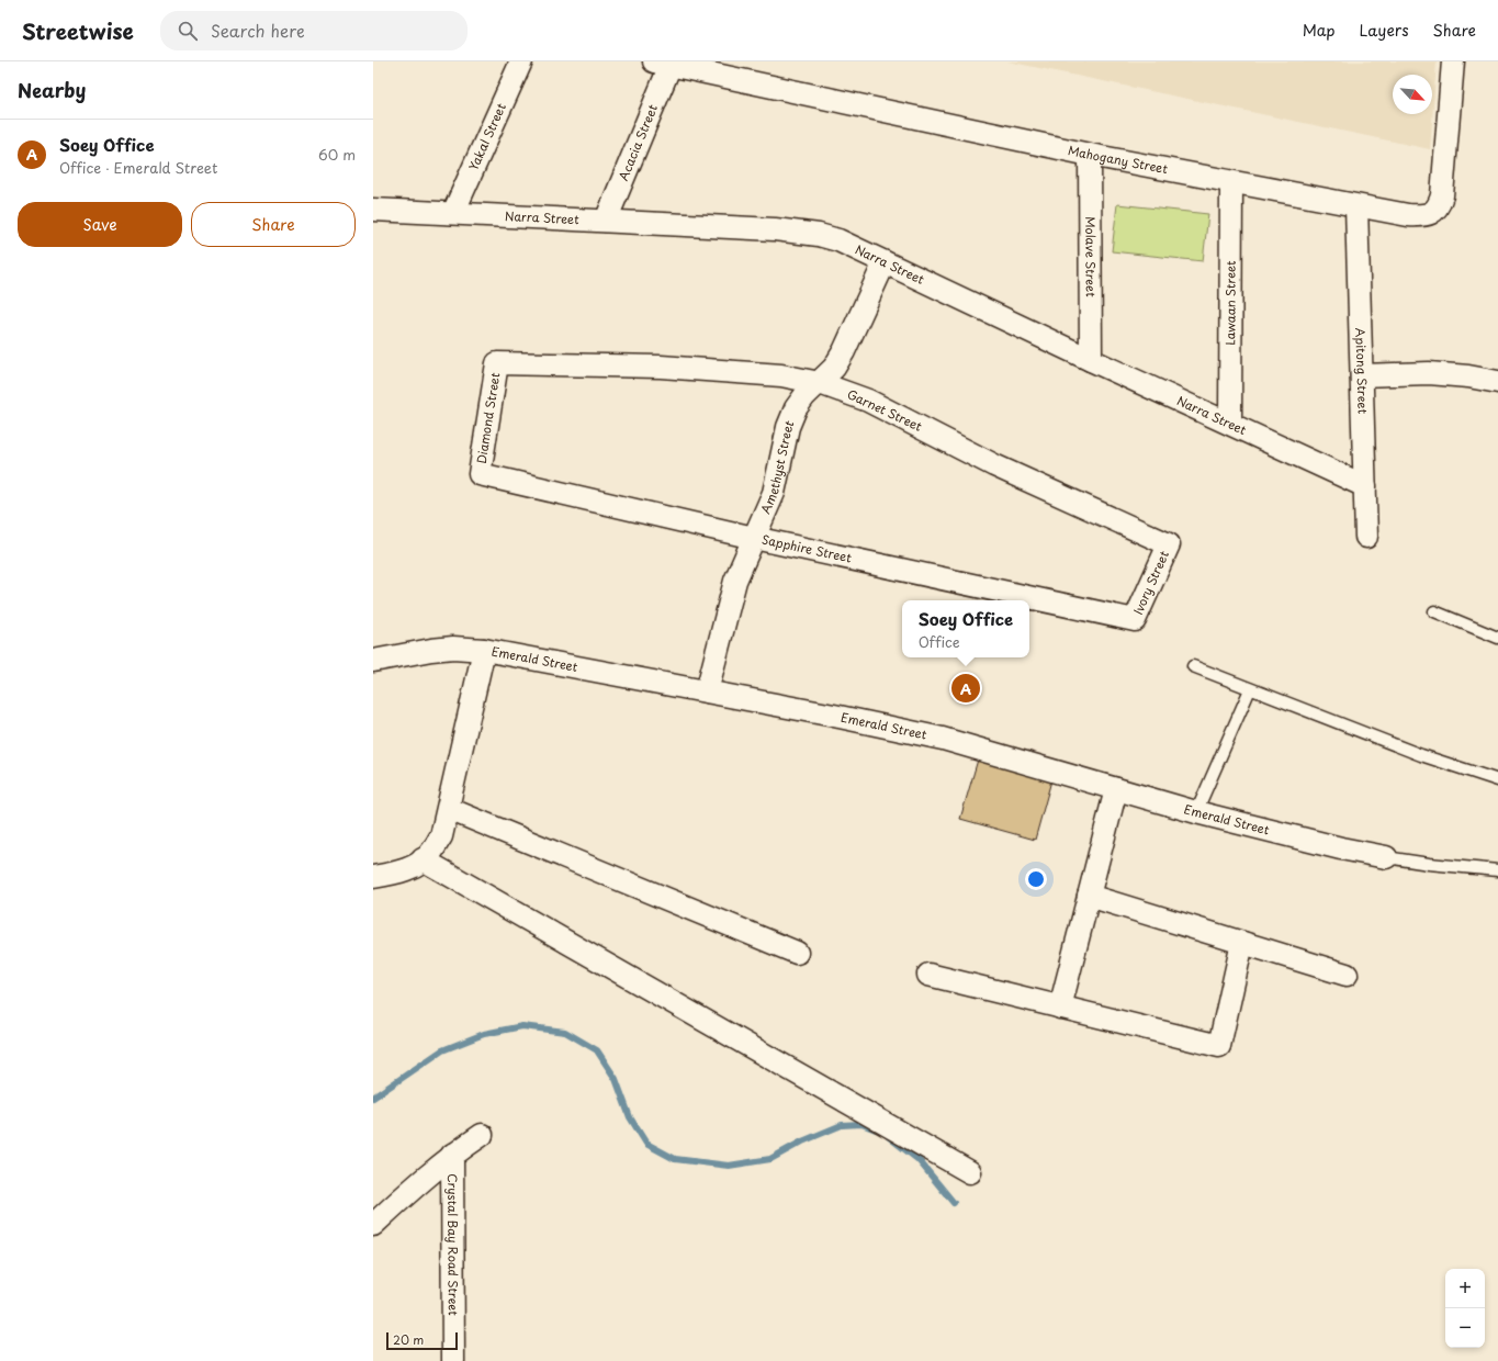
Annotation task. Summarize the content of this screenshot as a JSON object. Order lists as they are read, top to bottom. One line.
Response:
{"streets":{"street":["Yakal Street","Acacia Street","Mahogany Street","Narra Street","Molave Street","Lawaan Street","Apitong Street","Garnet Street","Diamond Street","Amethyst Street","Sapphire Street","Ivory Street","Emerald Street","Crystal Bay Road Street"]},"crossings":[["Yakal Street","Narra Street"],["Acacia Street","Mahogany Street"],["Acacia Street","Narra Street"],["Mahogany Street","Molave Street"],["Mahogany Street","Lawaan Street"],["Mahogany Street","Apitong Street"],["Narra Street","Molave Street"],["Narra Street","Lawaan Street"],["Narra Street","Apitong Street"],["Narra Street","Amethyst Street"],["Garnet Street","Diamond Street"],["Garnet Street","Amethyst Street"],["Garnet Street","Ivory Street"],["Diamond Street","Sapphire Street"],["Amethyst Street","Sapphire Street"],["Amethyst Street","Emerald Street"],["Sapphire Street","Ivory Street"]],"scale_bar":"20 m","north":"bottom right","page":{"header":"Streetwise","search":"Search here","nav":["Map","Layers","Share"],"heading":"Nearby","list":[{"mark":"A","name":"Soey Office","note":"Office · Emerald Street","value":"60 m"}],"buttons":["Save","Share"],"popup":["Soey Office","Office"],"pins":"A","map_buttons":["+","−"],"scale":"20 m"}}
